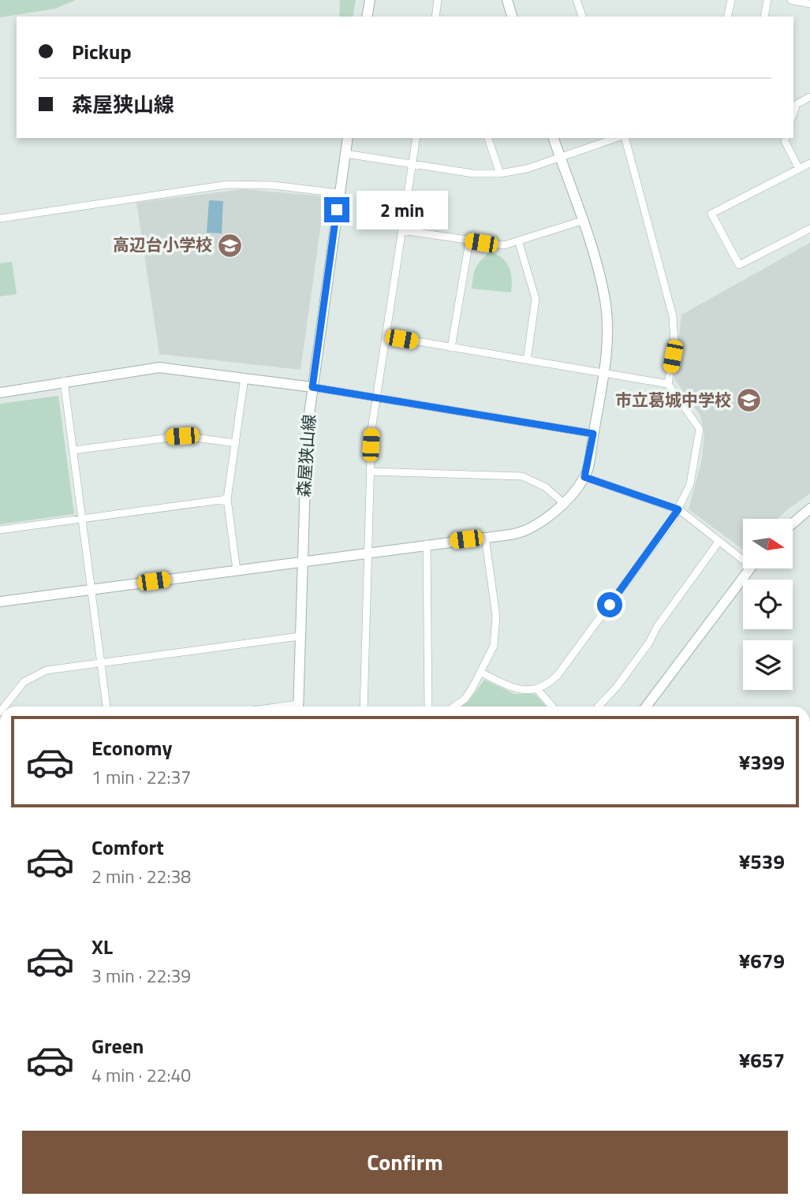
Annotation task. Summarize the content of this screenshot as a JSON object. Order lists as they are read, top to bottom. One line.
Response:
{"streets":{"street":["森屋狭山線"]},"places":{"school or university":["高辺台小学校","市立葛城中学校"]},"north":"right","page":{"banner":["Pickup","森屋狭山線"],"bubble":"2 min","list":[{"name":"Economy","note":"1 min · 22:37","value":"¥399"},{"name":"Comfort","note":"2 min · 22:38","value":"¥539"},{"name":"XL","note":"3 min · 22:39","value":"¥679"},{"name":"Green","note":"4 min · 22:40","value":"¥657"}],"buttons":"Confirm"}}
